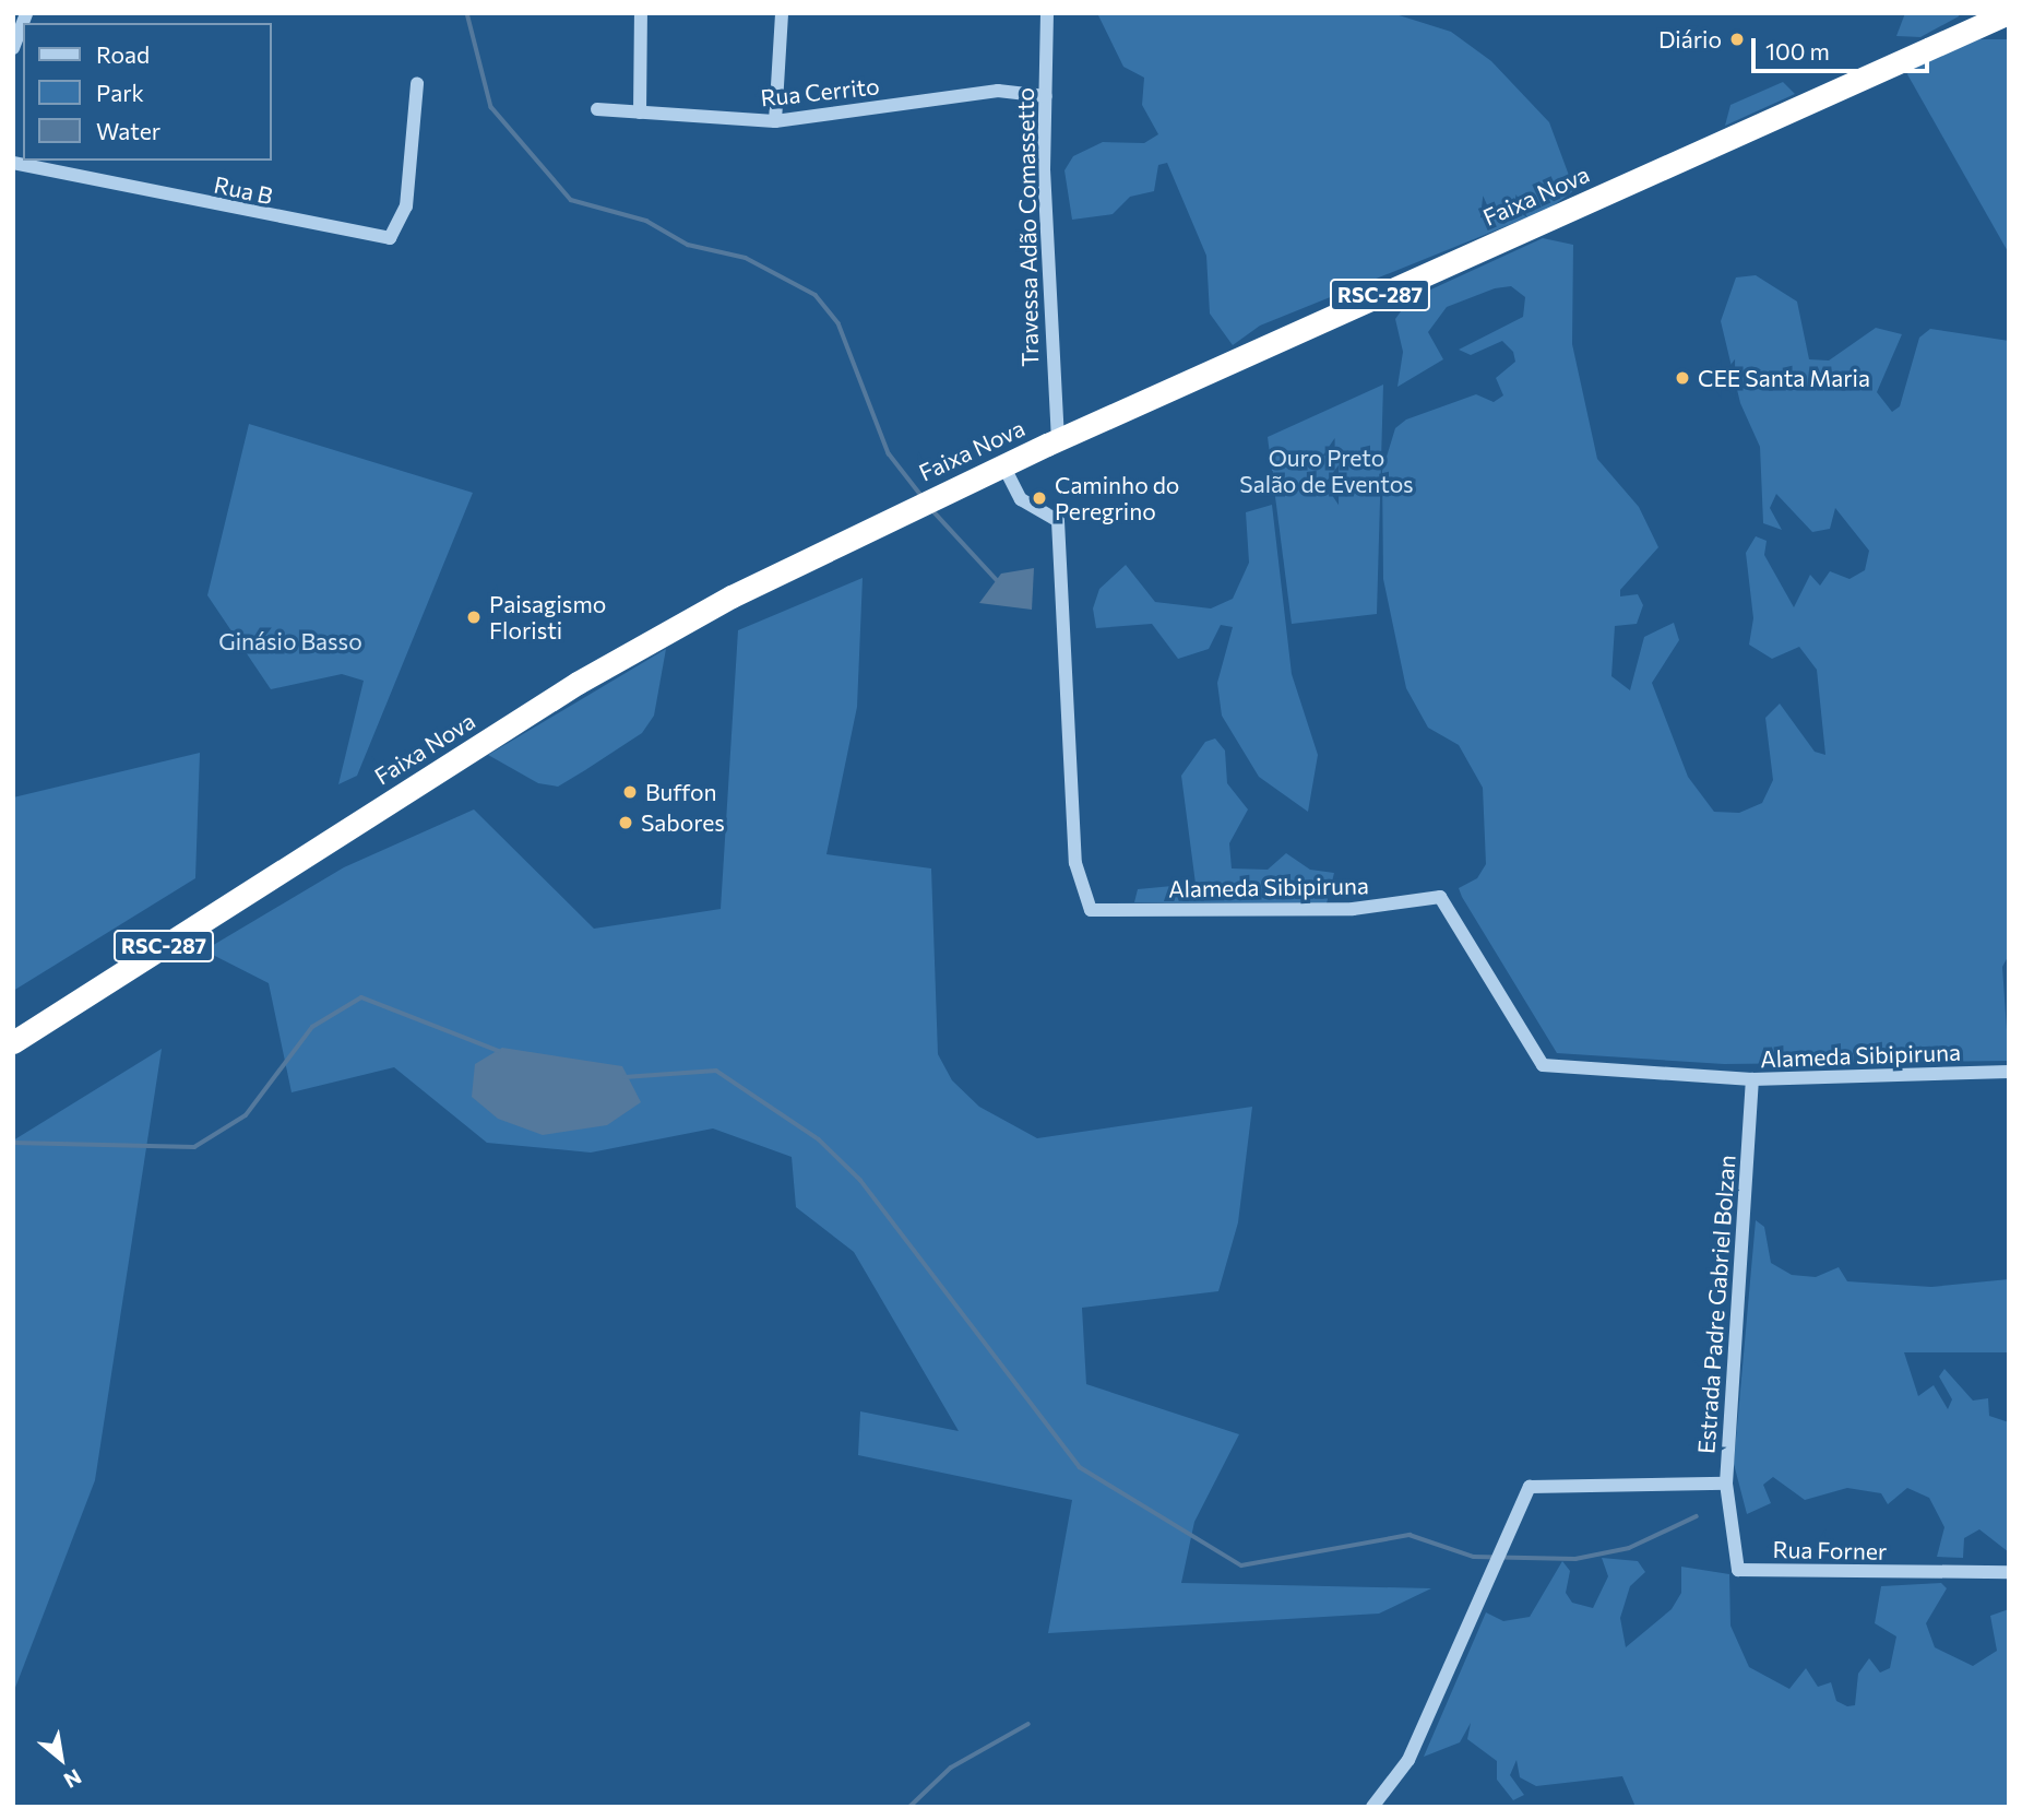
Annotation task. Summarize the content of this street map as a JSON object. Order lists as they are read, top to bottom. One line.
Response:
{"streets":{"highway":["Faixa Nova","RSC-287"],"street":["Rua Cerrito","Rua B","Travessa Adão Comassetto","Alameda Sibipiruna","Estrada Padre Gabriel Bolzan","Rua Forner"]},"crossings":[["Rua Cerrito","Travessa Adão Comassetto"],["Faixa Nova","Travessa Adão Comassetto"],["Faixa Nova","Alameda Sibipiruna"],["Alameda Sibipiruna","Estrada Padre Gabriel Bolzan"],["Estrada Padre Gabriel Bolzan","Rua Forner"]],"parks":["Ouro Preto Salão de Eventos","Ginásio Basso"],"places":["Diário","CEE Santa Maria","Caminho do Peregrino","Paisagismo Floristi","Buffon","Sabores"],"legend":["Road","Park","Water"],"scale_bar":"100 m","north":"bottom right"}
